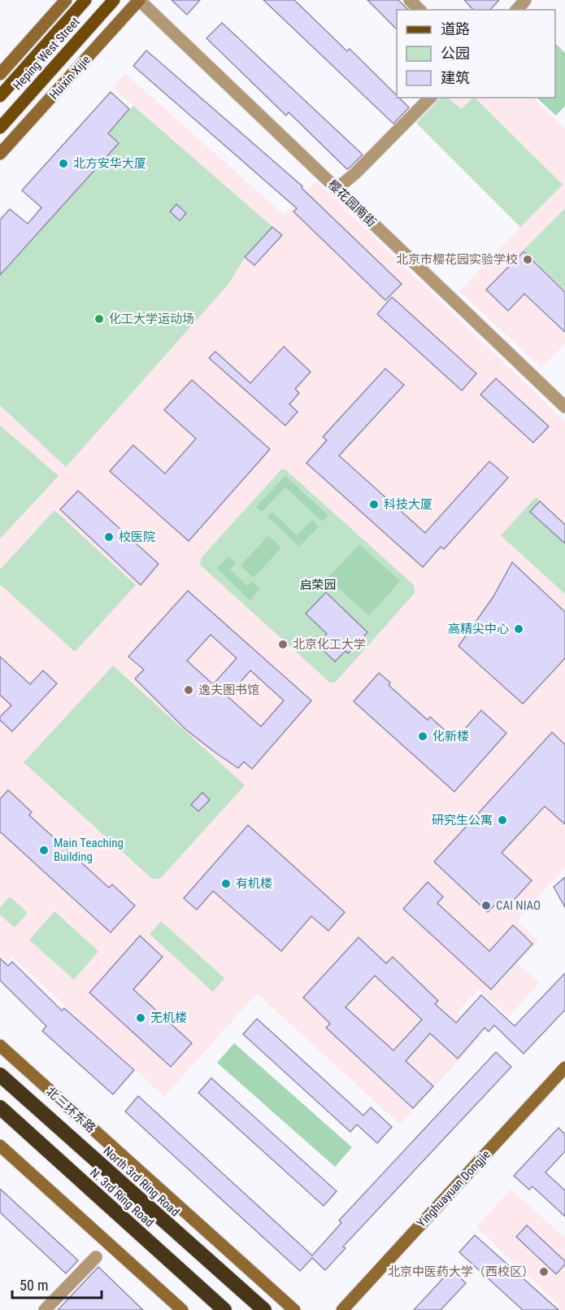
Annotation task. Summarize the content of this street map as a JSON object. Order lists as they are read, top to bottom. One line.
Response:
{"streets":{"highway":["North 3rd Ring Road","N. 3rd Ring Road"],"main road":["Heping West Street"],"street":["Huixin Xijie","樱花园南街","北三环东路","Yinghuayuan Dongjie"]},"crossings":[["Huixin Xijie","樱花园南街"]],"parks":["启荣园"],"places":["北方安华大厦","北京市樱花园实验学校","化工大学运动场","科技大厦","校医院","高精尖中心","北京化工大学","逸夫图书馆","化新楼","研究生公寓","Main Teaching Building","有机楼","CAI NIAO","无机楼","北京中医药大学（西校区）"],"legend":["道路","公园","建筑"],"scale_bar":"50 m"}
